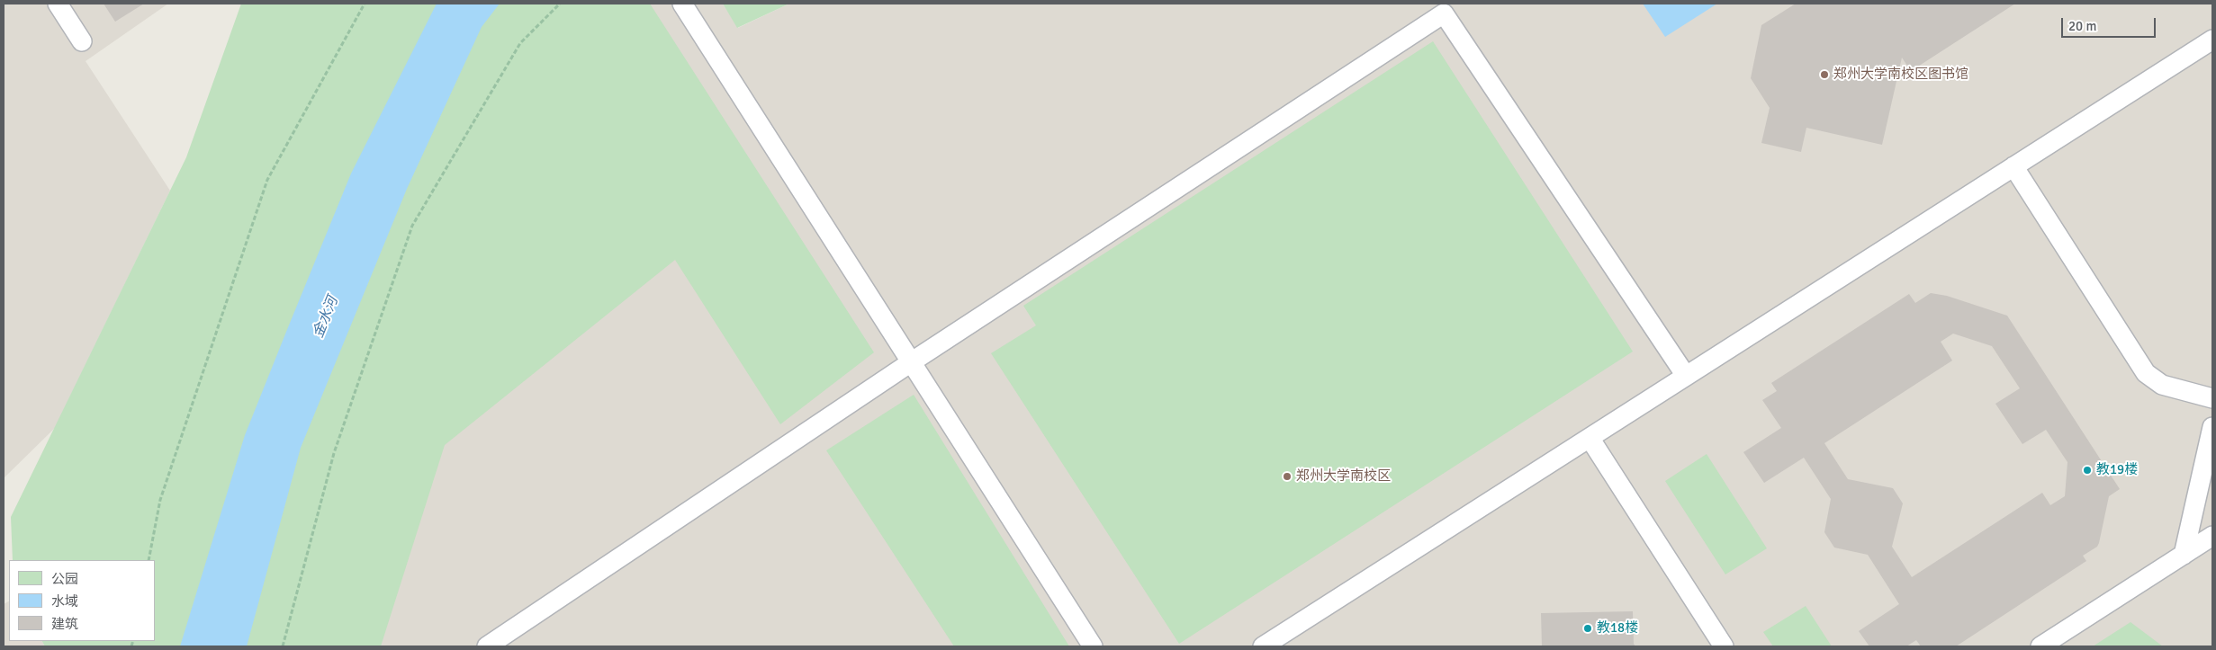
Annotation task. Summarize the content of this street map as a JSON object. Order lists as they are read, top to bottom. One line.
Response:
{"water":["金水河"],"places":["郑州大学南校区图书馆","教19楼","郑州大学南校区","教18楼"],"legend":["公园","水域","建筑"],"scale_bar":"20 m"}
